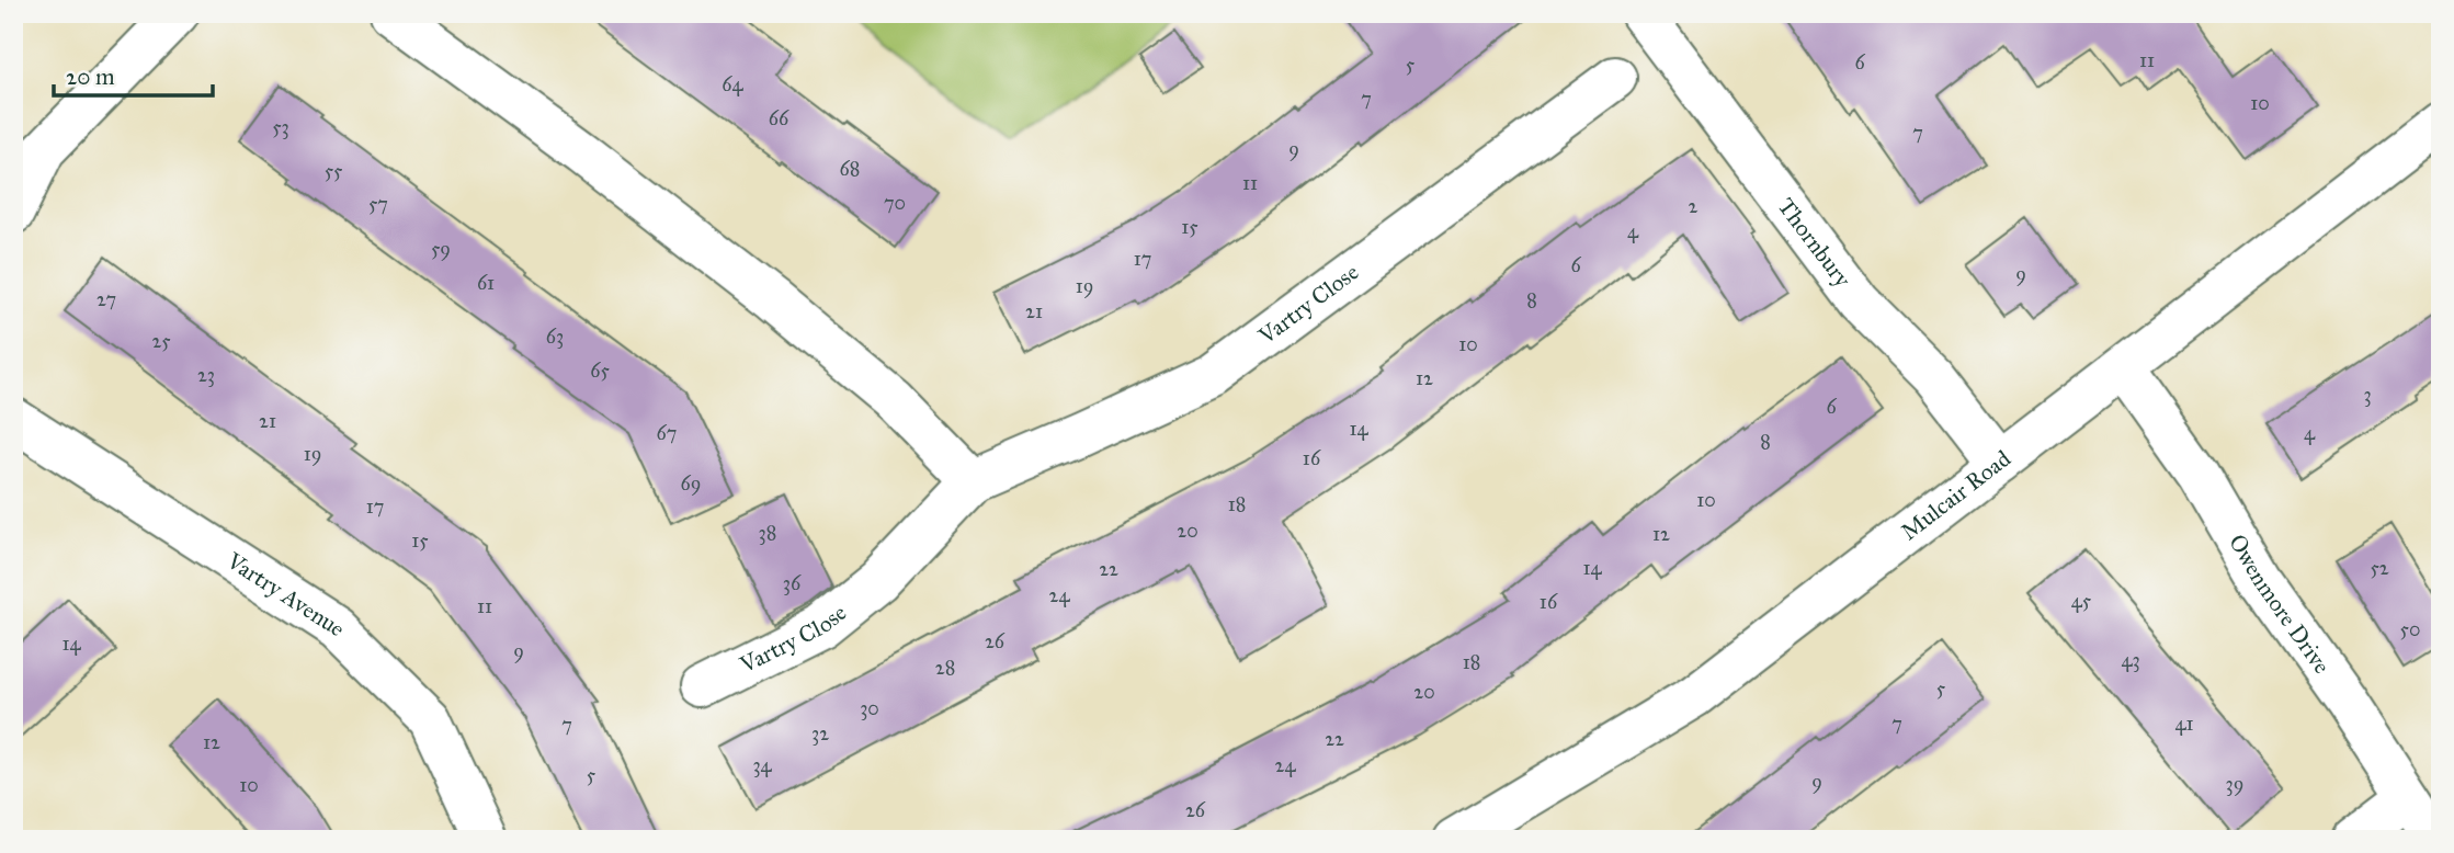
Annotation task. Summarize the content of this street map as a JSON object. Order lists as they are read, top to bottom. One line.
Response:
{"streets":{"street":["Thornbury","Vartry Close","Mulcair Road","Vartry Avenue","Owenmore Drive"]},"crossings":[["Thornbury","Mulcair Road"],["Mulcair Road","Owenmore Drive"]],"house_numbers":["11","6","5","64","7","10","66","53","7","9","68","55","11","70","57","2","15","4","59","17","6","9","61","19","27","8","21","63","25","10","65","23","12","3","6","21","14","67","4","8","19","16","69","10","18","17","20","38","12","15","14","52","22","36","24","45","16","11","50","26","14","9","43","18","28","5","20","30","7","41","7","32","22","12","34","24","5","9","39","10","26"],"scale_bar":"20 m"}
